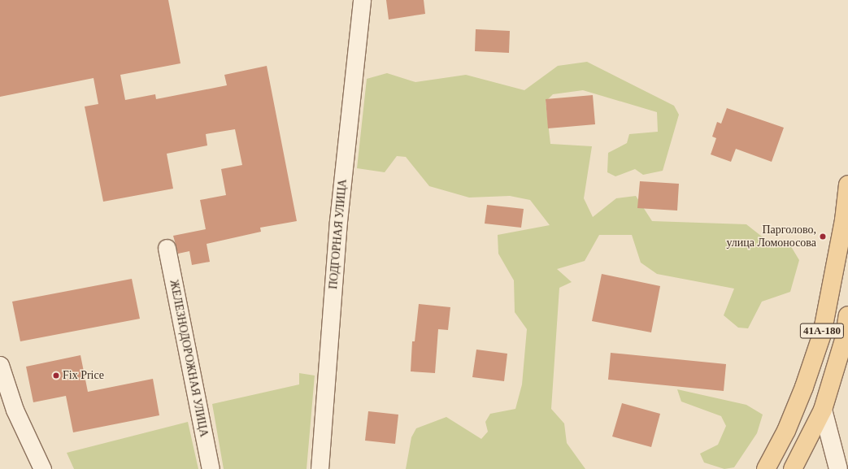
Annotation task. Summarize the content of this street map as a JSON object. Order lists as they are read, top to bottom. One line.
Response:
{"streets":{"main road":["41А-180"],"street":["ПОДГОРНАЯ УЛИЦА","ЖЕЛЕЗНОДОРОЖНАЯ УЛИЦА"]},"places":["Парголово, улица Ломоносова","Fix Price"]}
